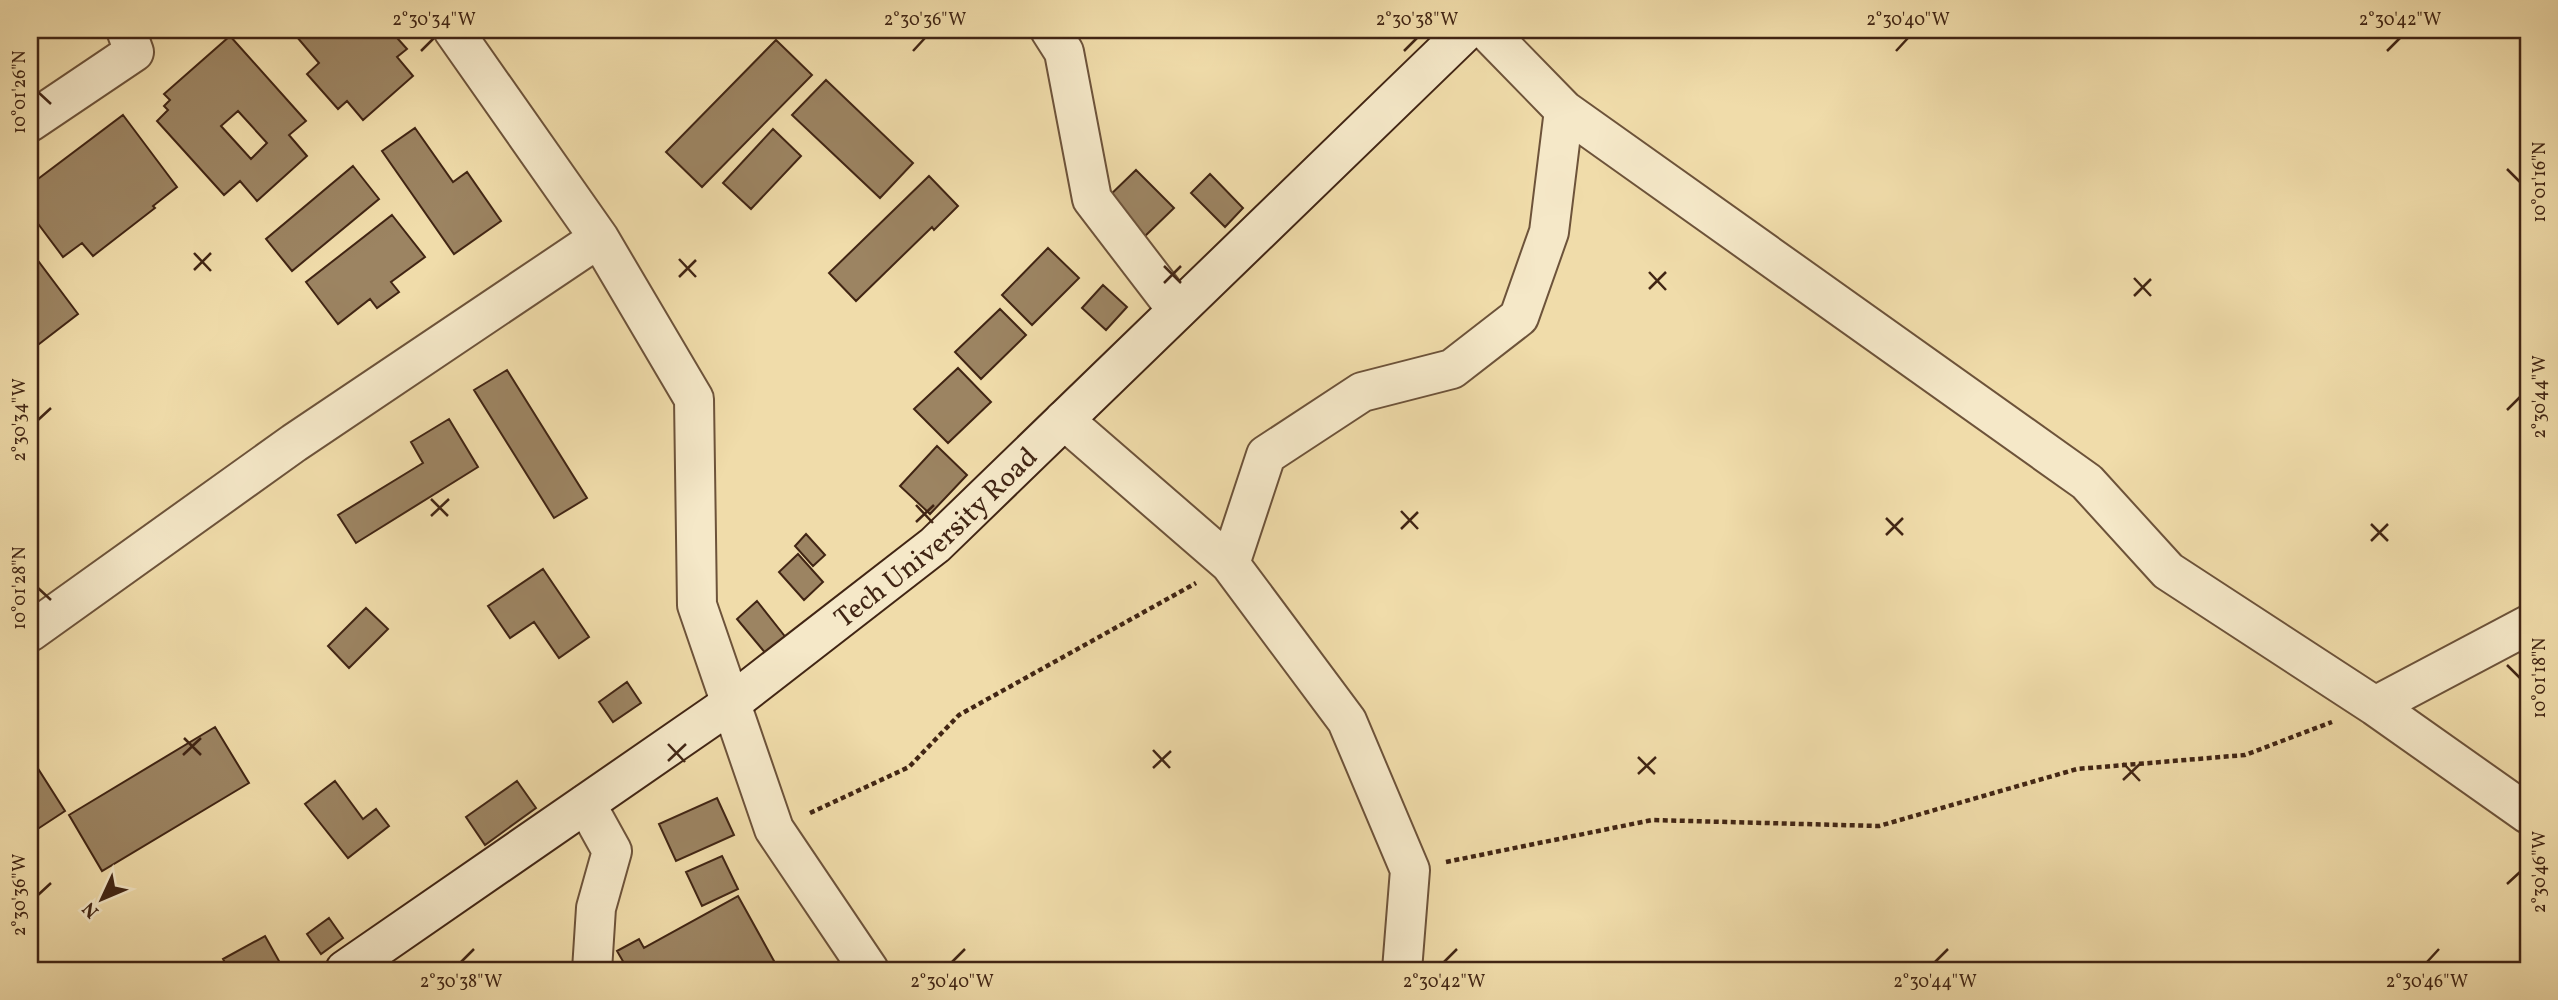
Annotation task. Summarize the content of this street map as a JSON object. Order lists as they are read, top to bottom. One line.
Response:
{"streets":{"street":["Tech University Road"]},"north":"bottom left","coordinates":["2°30'34\"W","2°30'36\"W","2°30'38\"W","2°30'40\"W","2°30'42\"W","10°01'26\"N","10°01'16\"N","2°30'44\"W","10°01'28\"N","10°01'18\"N","2°30'46\"W"]}
